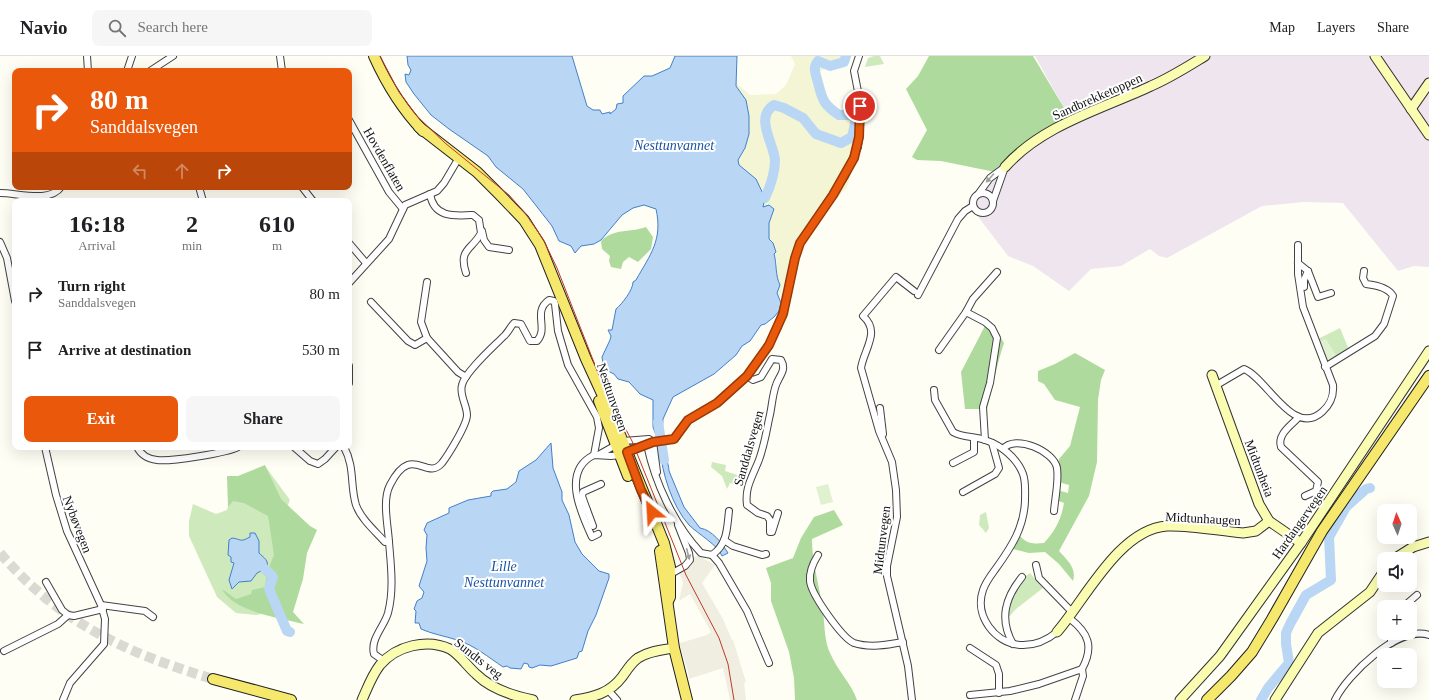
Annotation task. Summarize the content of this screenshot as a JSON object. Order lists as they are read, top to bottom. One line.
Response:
{"streets":{"main road":["Nesttunvegen"],"street":["Sandbrekketoppen","Hovdenflaten","Sanddalsvegen","Midtunheia","Midtunhaugen","Hardangervegen","Nybøvegen","Midtunvegen","Sundts veg"]},"crossings":[["Sandbrekketoppen","Midtunvegen"],["Midtunheia","Midtunhaugen"],["Midtunheia","Hardangervegen"]],"water":["Nesttunvannet","Lille Nesttunvannet"],"north":"top","page":{"header":"Navio","search":"Search here","nav":["Map","Layers","Share"],"turn":["80 m","Sanddalsvegen"],"eta":["16:18","Arrival","2","min","610","m"],"list":[{"name":"Turn right","note":"Sanddalsvegen","value":"80 m"},{"name":"Arrive at destination","value":"530 m"}],"buttons":["Exit","Share"],"map_buttons":["+","−"]}}
